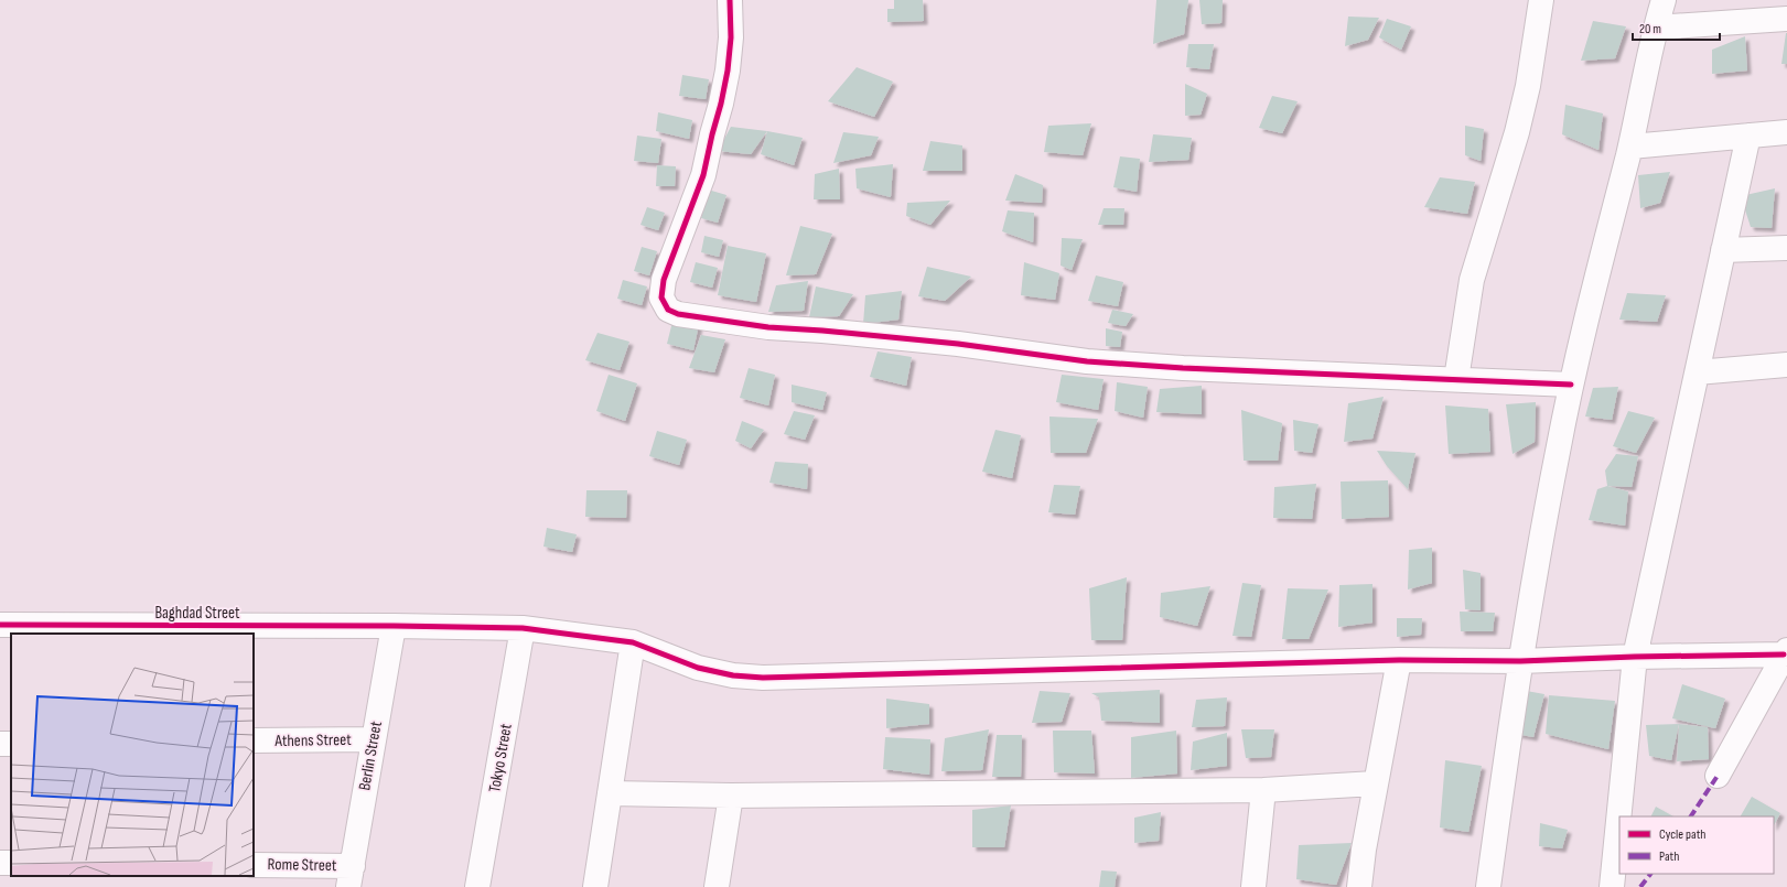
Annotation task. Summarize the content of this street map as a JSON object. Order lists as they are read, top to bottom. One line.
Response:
{"streets":{"street":["Baghdad Street","Athens Street","Berlin Street","Tokyo Street","Rome Street"]},"crossings":[["Baghdad Street","Berlin Street"],["Baghdad Street","Tokyo Street"],["Athens Street","Berlin Street"],["Berlin Street","Rome Street"]],"legend":["Cycle path","Path"],"scale_bar":"20 m"}
